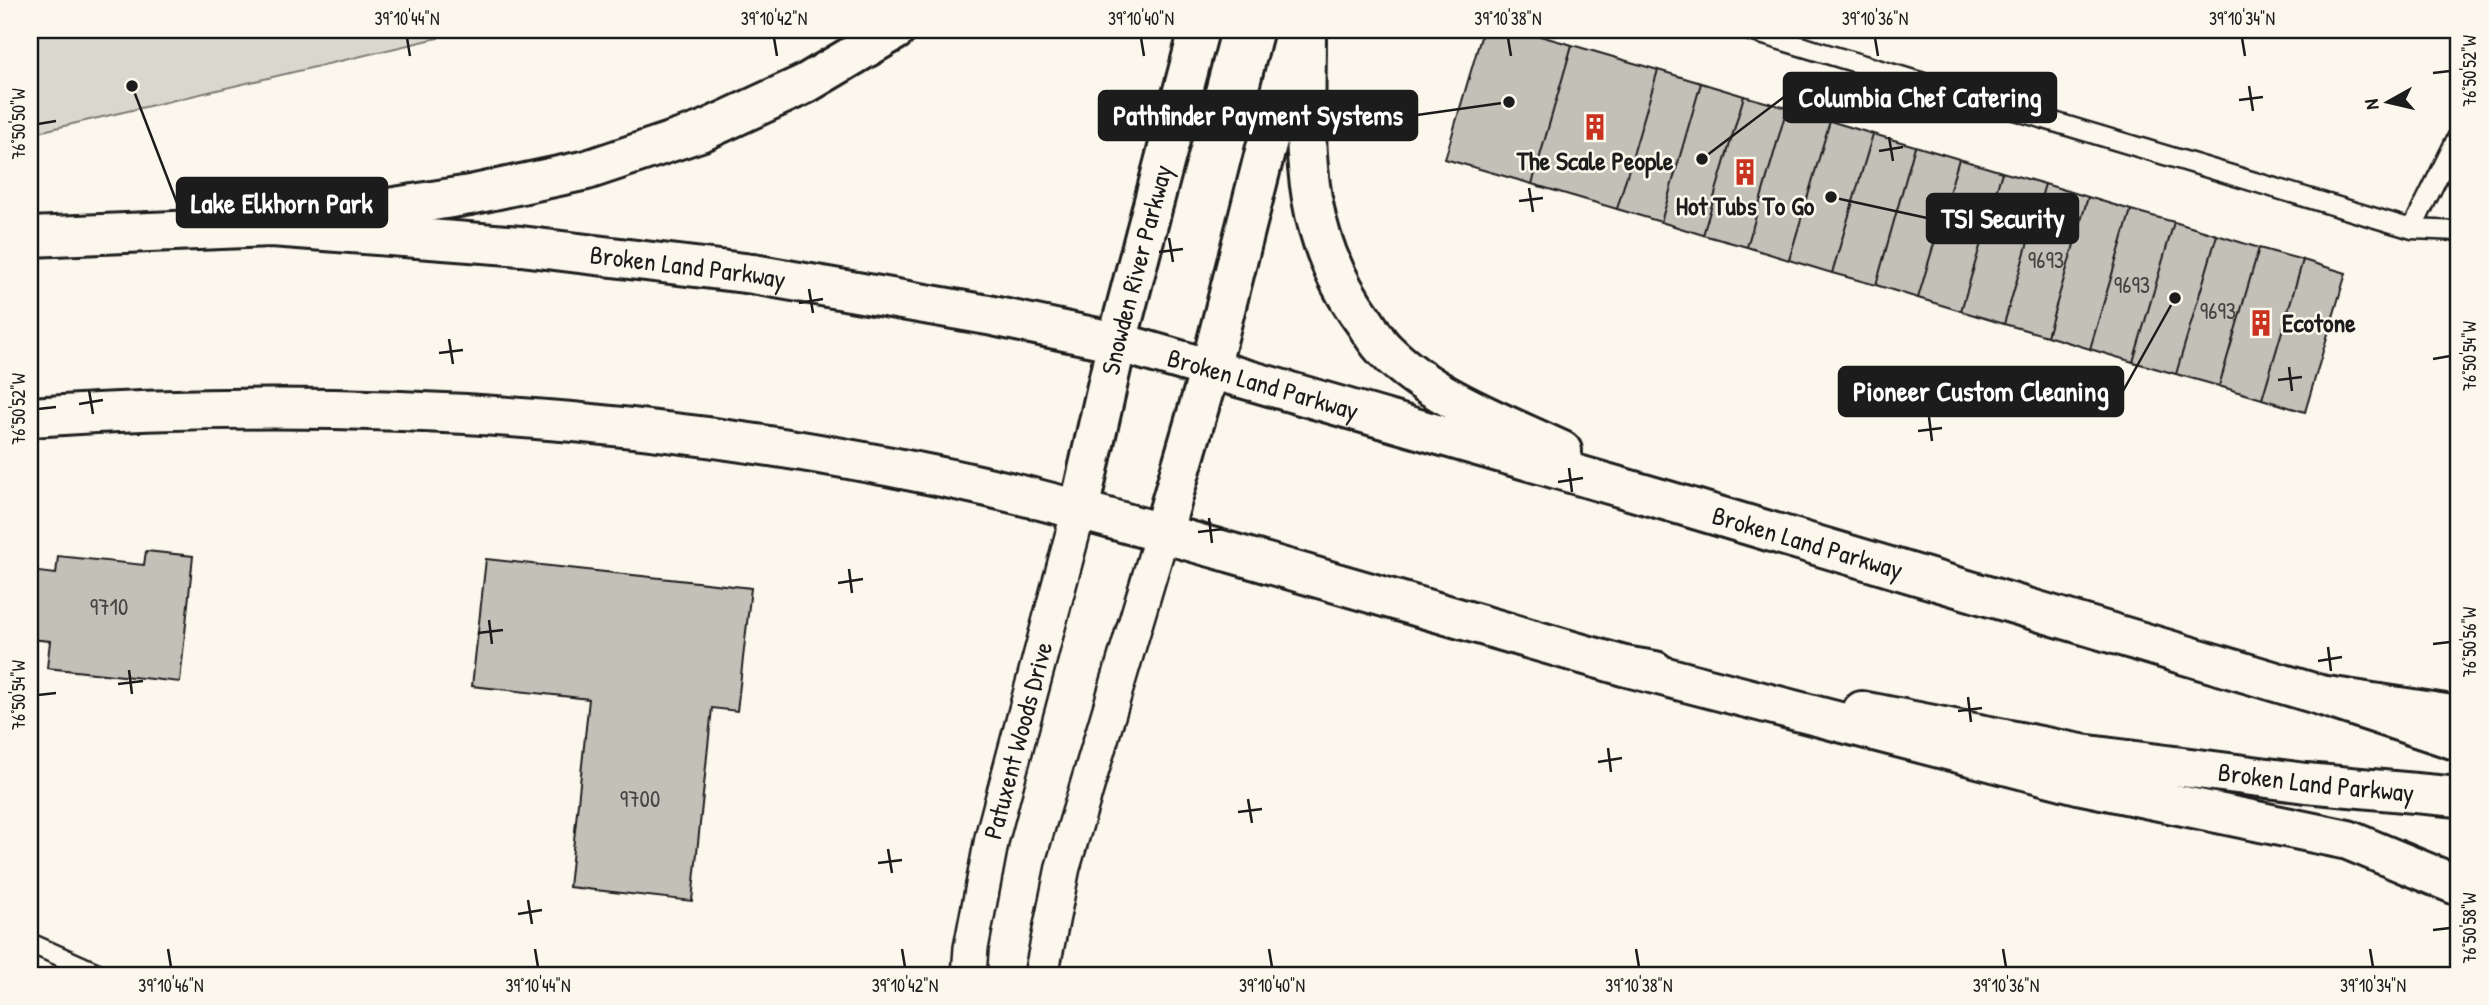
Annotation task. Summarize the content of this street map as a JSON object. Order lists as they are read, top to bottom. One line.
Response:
{"streets":{"main road":["Broken Land Parkway","Snowden River Parkway"],"street":["Patuxent Woods Drive"]},"crossings":[["Broken Land Parkway","Snowden River Parkway"],["Broken Land Parkway","Patuxent Woods Drive"],["Snowden River Parkway","Patuxent Woods Drive"]],"places":{"other":["Lake Elkhorn Park","Pathfinder Payment Systems","Columbia Chef Catering","TSI Security","Pioneer Custom Cleaning"],"building":["The Scale People","Hot Tubs To Go","Ecotone"]},"house_numbers":["9693","9693","9693","9710","9700"],"north":"left","coordinates":["39°10'44\"N","39°10'42\"N","39°10'40\"N","39°10'38\"N","39°10'36\"N","39°10'34\"N","76°50'52\"W","76°50'50\"W","76°50'54\"W","76°50'56\"W","76°50'58\"W","39°10'46\"N"]}
